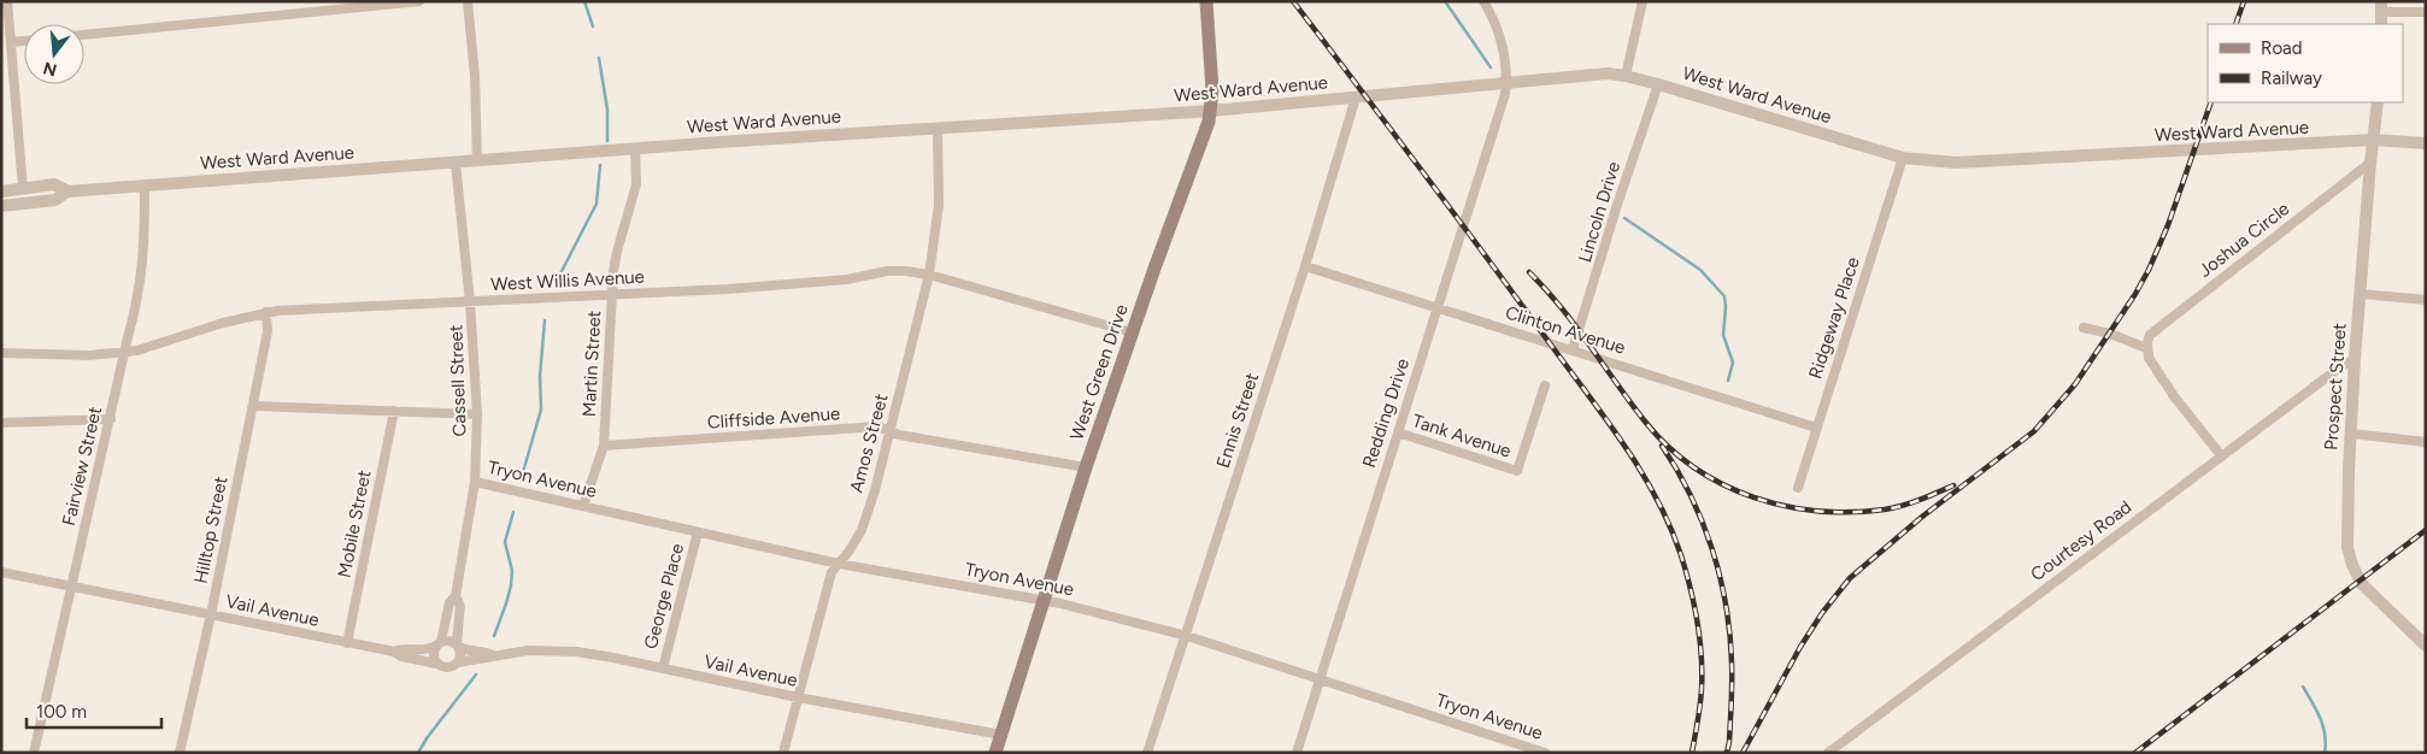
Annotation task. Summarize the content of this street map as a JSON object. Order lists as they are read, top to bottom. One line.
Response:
{"streets":{"main road":["West Green Drive"],"street":["West Ward Avenue","Lincoln Drive","Joshua Circle","West Willis Avenue","Ridgeway Place","Clinton Avenue","Martin Street","Cassell Street","Prospect Street","Redding Drive","Cliffside Avenue","Ennis Street","Tank Avenue","Amos Street","Fairview Street","Tryon Avenue","Mobile Street","Hilltop Street","Courtesy Road","George Place","Vail Avenue"]},"crossings":[["West Ward Avenue","Lincoln Drive"],["West Ward Avenue","Ridgeway Place"],["West Ward Avenue","Martin Street"],["West Ward Avenue","West Green Drive"],["West Ward Avenue","Cassell Street"],["West Ward Avenue","Prospect Street"],["West Ward Avenue","Redding Drive"],["West Ward Avenue","Ennis Street"],["West Ward Avenue","Amos Street"],["West Ward Avenue","Fairview Street"],["Lincoln Drive","Clinton Avenue"],["Joshua Circle","Prospect Street"],["West Willis Avenue","Martin Street"],["West Willis Avenue","West Green Drive"],["West Willis Avenue","Cassell Street"],["West Willis Avenue","Amos Street"],["West Willis Avenue","Fairview Street"],["West Willis Avenue","Hilltop Street"],["Ridgeway Place","Clinton Avenue"],["Clinton Avenue","Redding Drive"],["Clinton Avenue","Ennis Street"],["Martin Street","Cliffside Avenue"],["Martin Street","Tryon Avenue"],["West Green Drive","Cliffside Avenue"],["West Green Drive","Tryon Avenue"],["West Green Drive","Vail Avenue"],["Cassell Street","Tryon Avenue"],["Cassell Street","Vail Avenue"],["Prospect Street","Courtesy Road"],["Redding Drive","Tank Avenue"],["Redding Drive","Tryon Avenue"],["Cliffside Avenue","Amos Street"],["Ennis Street","Tryon Avenue"],["Amos Street","Tryon Avenue"],["Amos Street","Vail Avenue"],["Fairview Street","Vail Avenue"],["Tryon Avenue","George Place"],["Mobile Street","Vail Avenue"],["Hilltop Street","Vail Avenue"],["George Place","Vail Avenue"]],"legend":["Road","Railway"],"scale_bar":"100 m","north":"bottom"}
